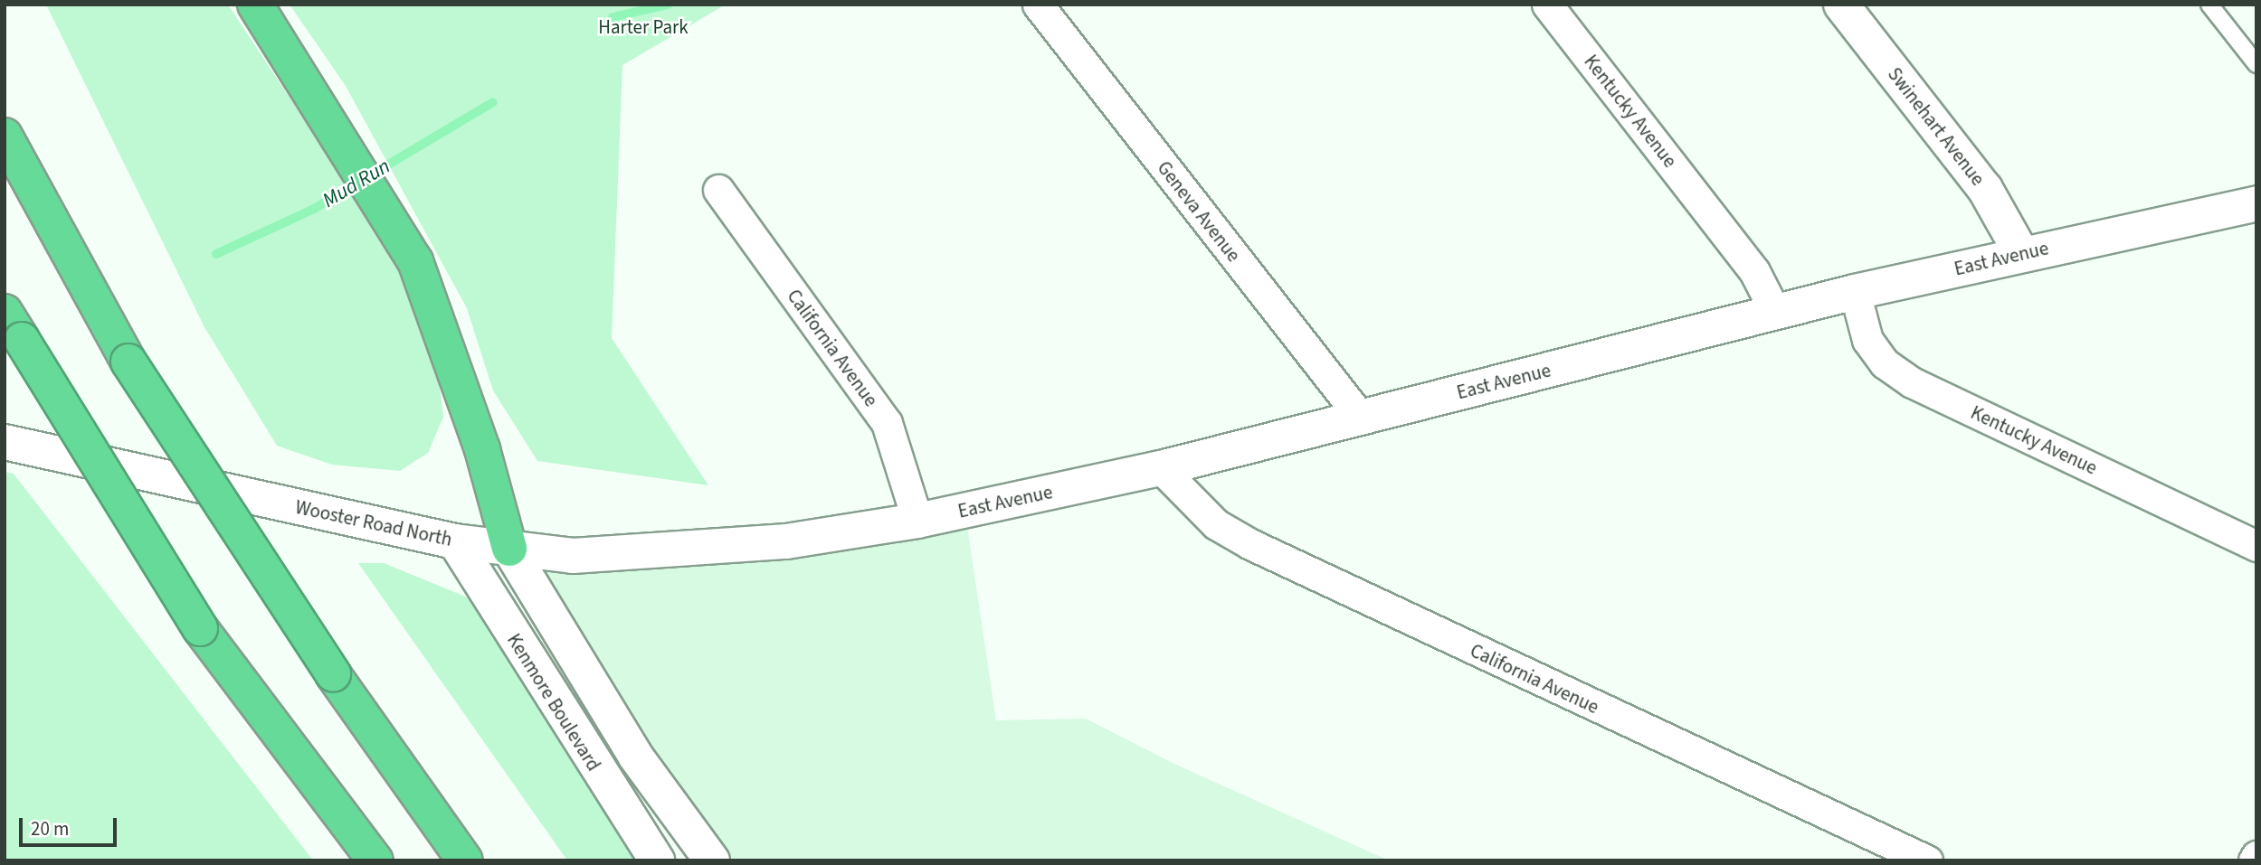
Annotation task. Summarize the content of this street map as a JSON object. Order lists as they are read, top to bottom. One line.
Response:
{"streets":{"main road":["Swinehart Avenue","East Avenue","Wooster Road North","Kenmore Boulevard"],"street":["Kentucky Avenue","Geneva Avenue","California Avenue"]},"crossings":[["Kentucky Avenue","East Avenue"],["Swinehart Avenue","East Avenue"],["Geneva Avenue","East Avenue"],["East Avenue","California Avenue"],["East Avenue","Wooster Road North"],["Wooster Road North","Kenmore Boulevard"]],"water":["Mud Run"],"parks":["Harter Park"],"scale_bar":"20 m"}
